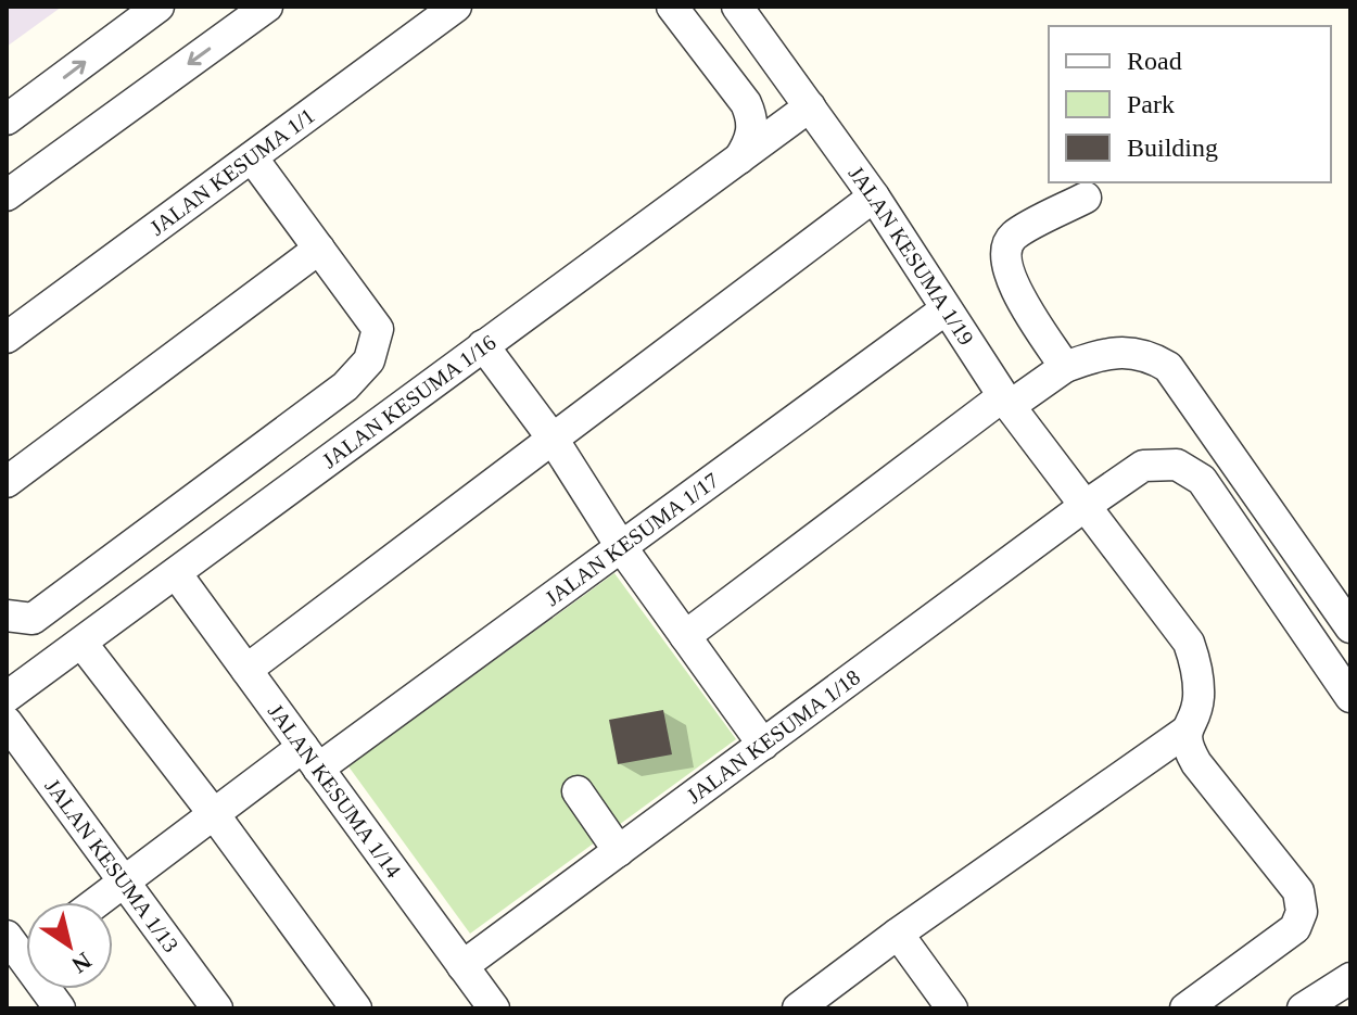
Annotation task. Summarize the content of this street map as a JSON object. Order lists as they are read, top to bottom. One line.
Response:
{"streets":{"street":["JALAN KESUMA 1/1","JALAN KESUMA 1/19","JALAN KESUMA 1/16","JALAN KESUMA 1/17","JALAN KESUMA 1/18","JALAN KESUMA 1/14","JALAN KESUMA 1/13"]},"crossings":[["JALAN KESUMA 1/19","JALAN KESUMA 1/16"],["JALAN KESUMA 1/19","JALAN KESUMA 1/17"],["JALAN KESUMA 1/19","JALAN KESUMA 1/18"],["JALAN KESUMA 1/16","JALAN KESUMA 1/14"],["JALAN KESUMA 1/17","JALAN KESUMA 1/14"],["JALAN KESUMA 1/17","JALAN KESUMA 1/13"],["JALAN KESUMA 1/18","JALAN KESUMA 1/14"]],"legend":["Road","Park","Building"],"north":"bottom right"}
